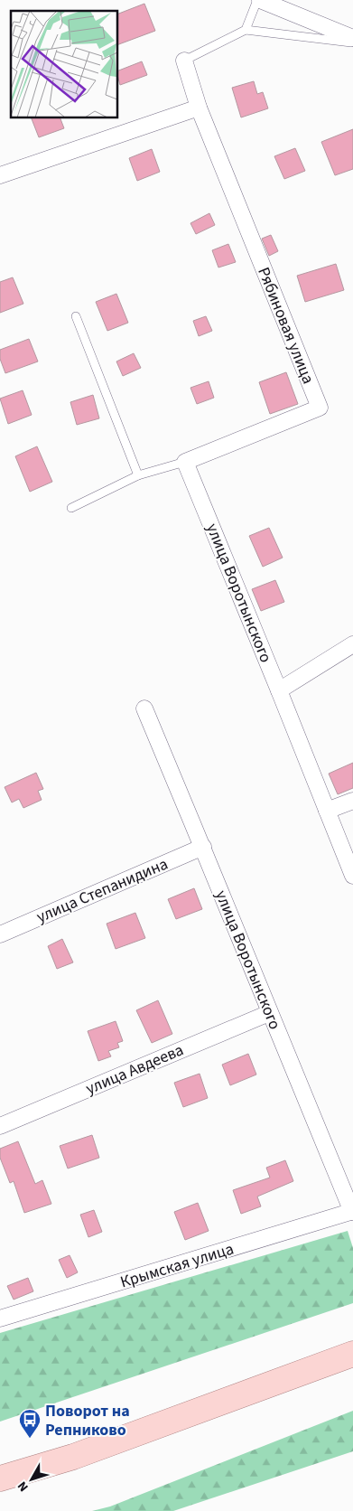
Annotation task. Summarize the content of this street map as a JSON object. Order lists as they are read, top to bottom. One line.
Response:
{"streets":{"street":["Рябиновая улица","улица Воротынского","улица Степанидина","улица Авдеева","Крымская улица"]},"crossings":[["Рябиновая улица","улица Воротынского"],["улица Воротынского","улица Степанидина"],["улица Воротынского","улица Авдеева"],["улица Воротынского","Крымская улица"]],"places":{"bus stop":["Поворот на Репниково"]},"north":"bottom left"}
